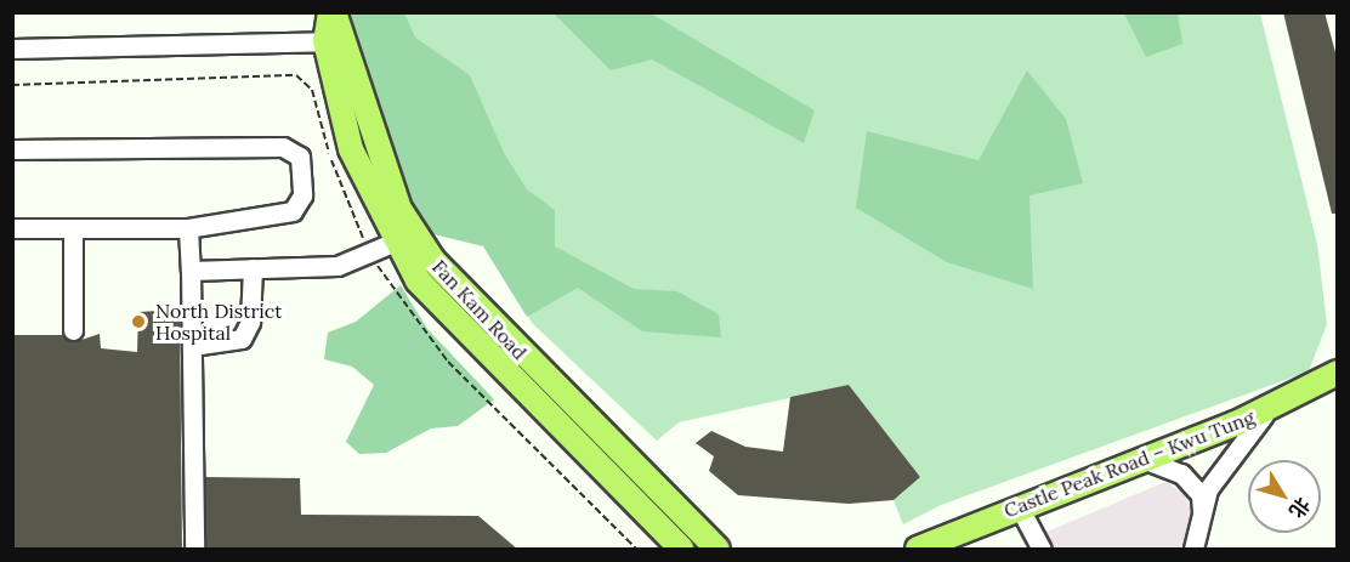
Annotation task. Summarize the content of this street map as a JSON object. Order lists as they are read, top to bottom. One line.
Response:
{"streets":{"main road":["Fan Kam Road","Castle Peak Road – Kwu Tung"]},"places":["North District Hospital"],"north":"bottom right"}
